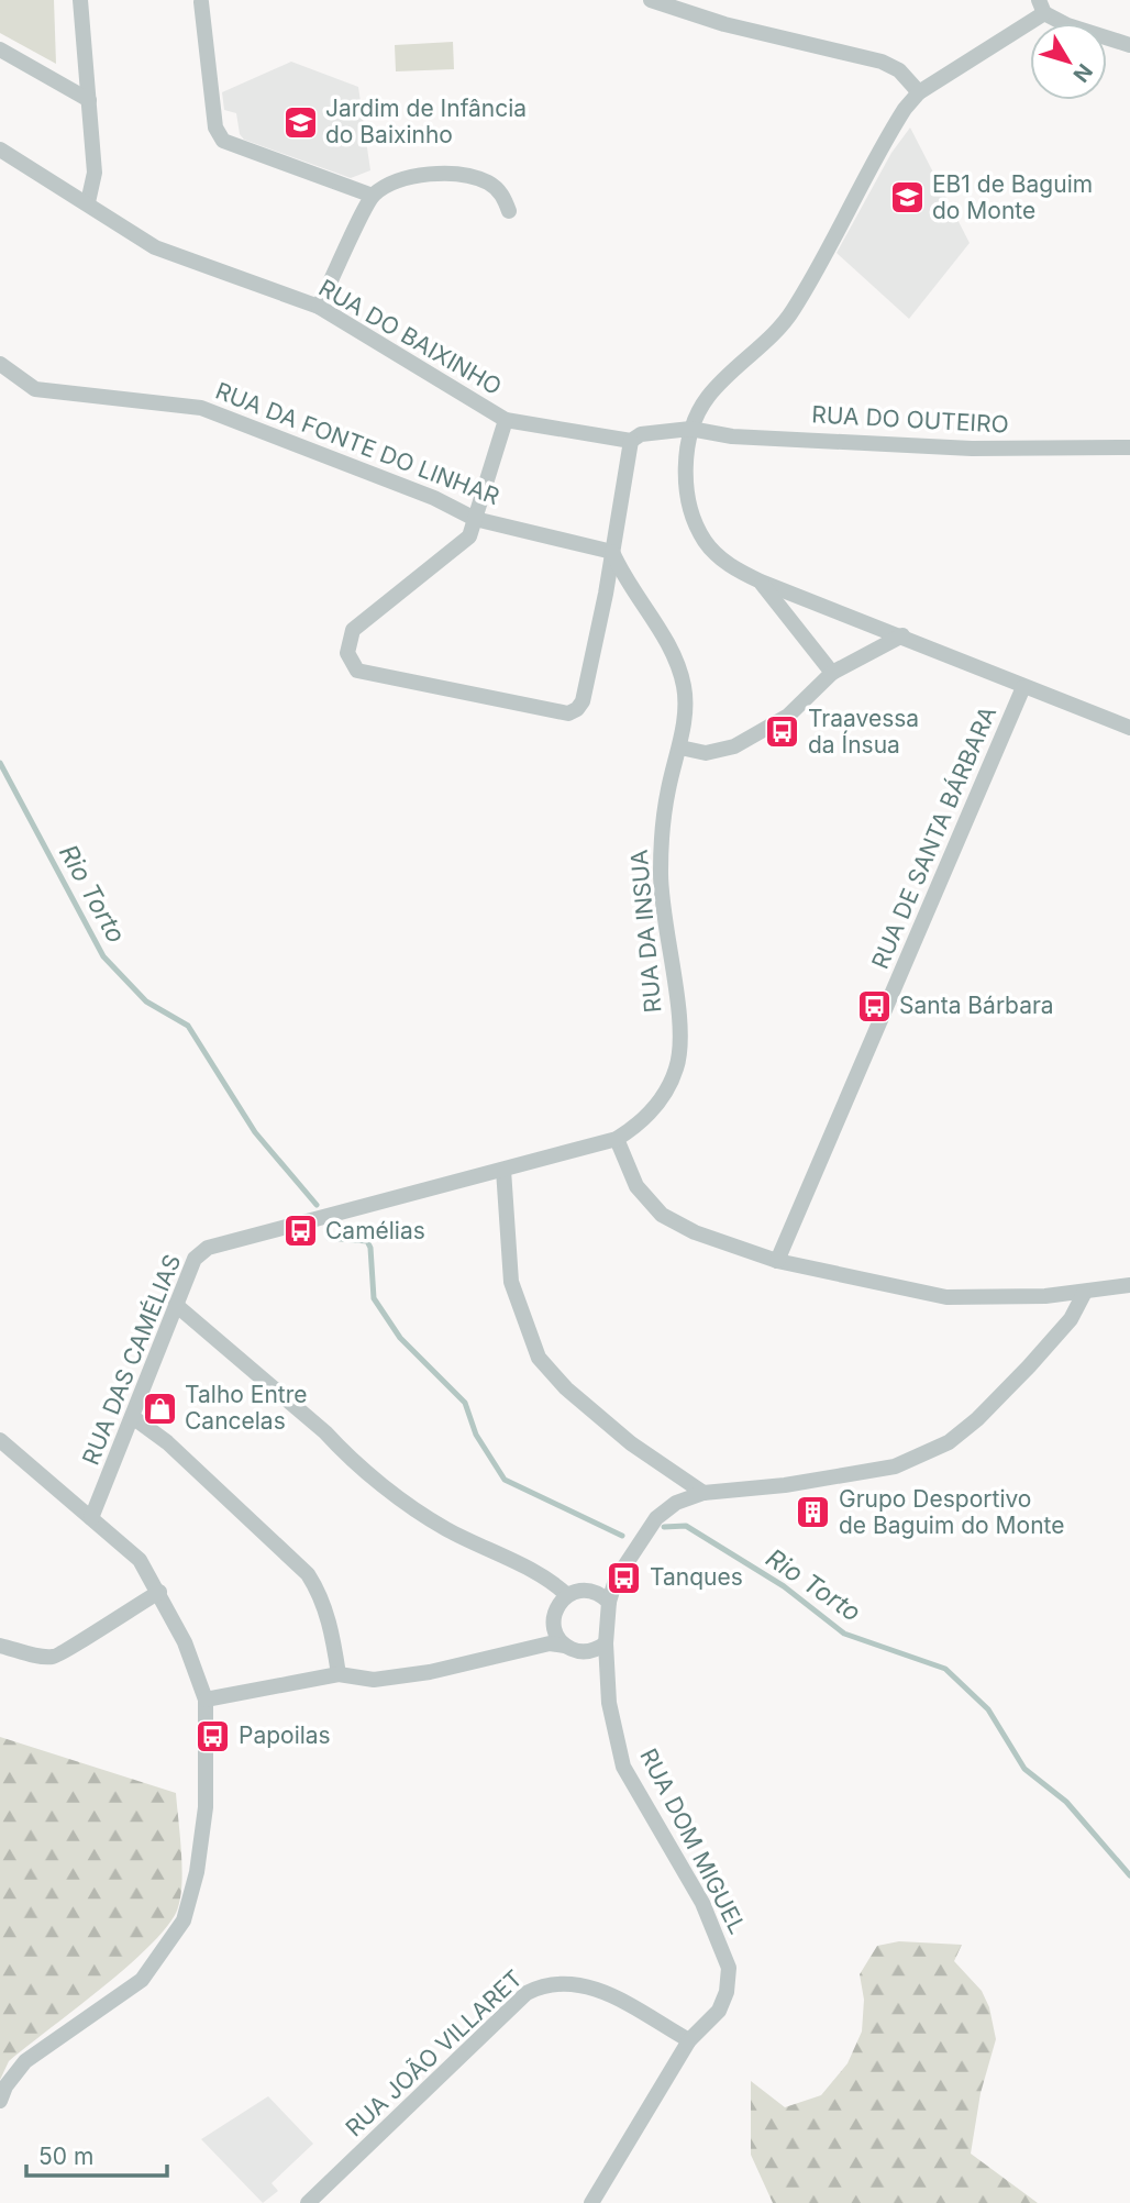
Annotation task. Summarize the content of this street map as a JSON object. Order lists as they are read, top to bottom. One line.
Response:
{"streets":{"street":["RUA DO BAIXINHO","RUA DO OUTEIRO","RUA DA FONTE DO LINHAR","RUA DE SANTA BÁRBARA","RUA DA INSUA","RUA DAS CAMÉLIAS","RUA DOM MIGUEL","RUA JOÃO VILLARET"]},"crossings":[["RUA DO BAIXINHO","RUA DO OUTEIRO"],["RUA DA FONTE DO LINHAR","RUA DA INSUA"],["RUA DA INSUA","RUA DAS CAMÉLIAS"],["RUA DOM MIGUEL","RUA JOÃO VILLARET"]],"water":["Rio Torto"],"places":{"school or university":["Jardim de Infância do Baixinho","EB1 de Baguim do Monte"],"bus stop":["Traavessa da Ínsua","Santa Bárbara","Camélias","Tanques","Papoilas"],"shop":["Talho Entre Cancelas"],"building":["Grupo Desportivo de Baguim do Monte"]},"scale_bar":"50 m","north":"bottom right"}
